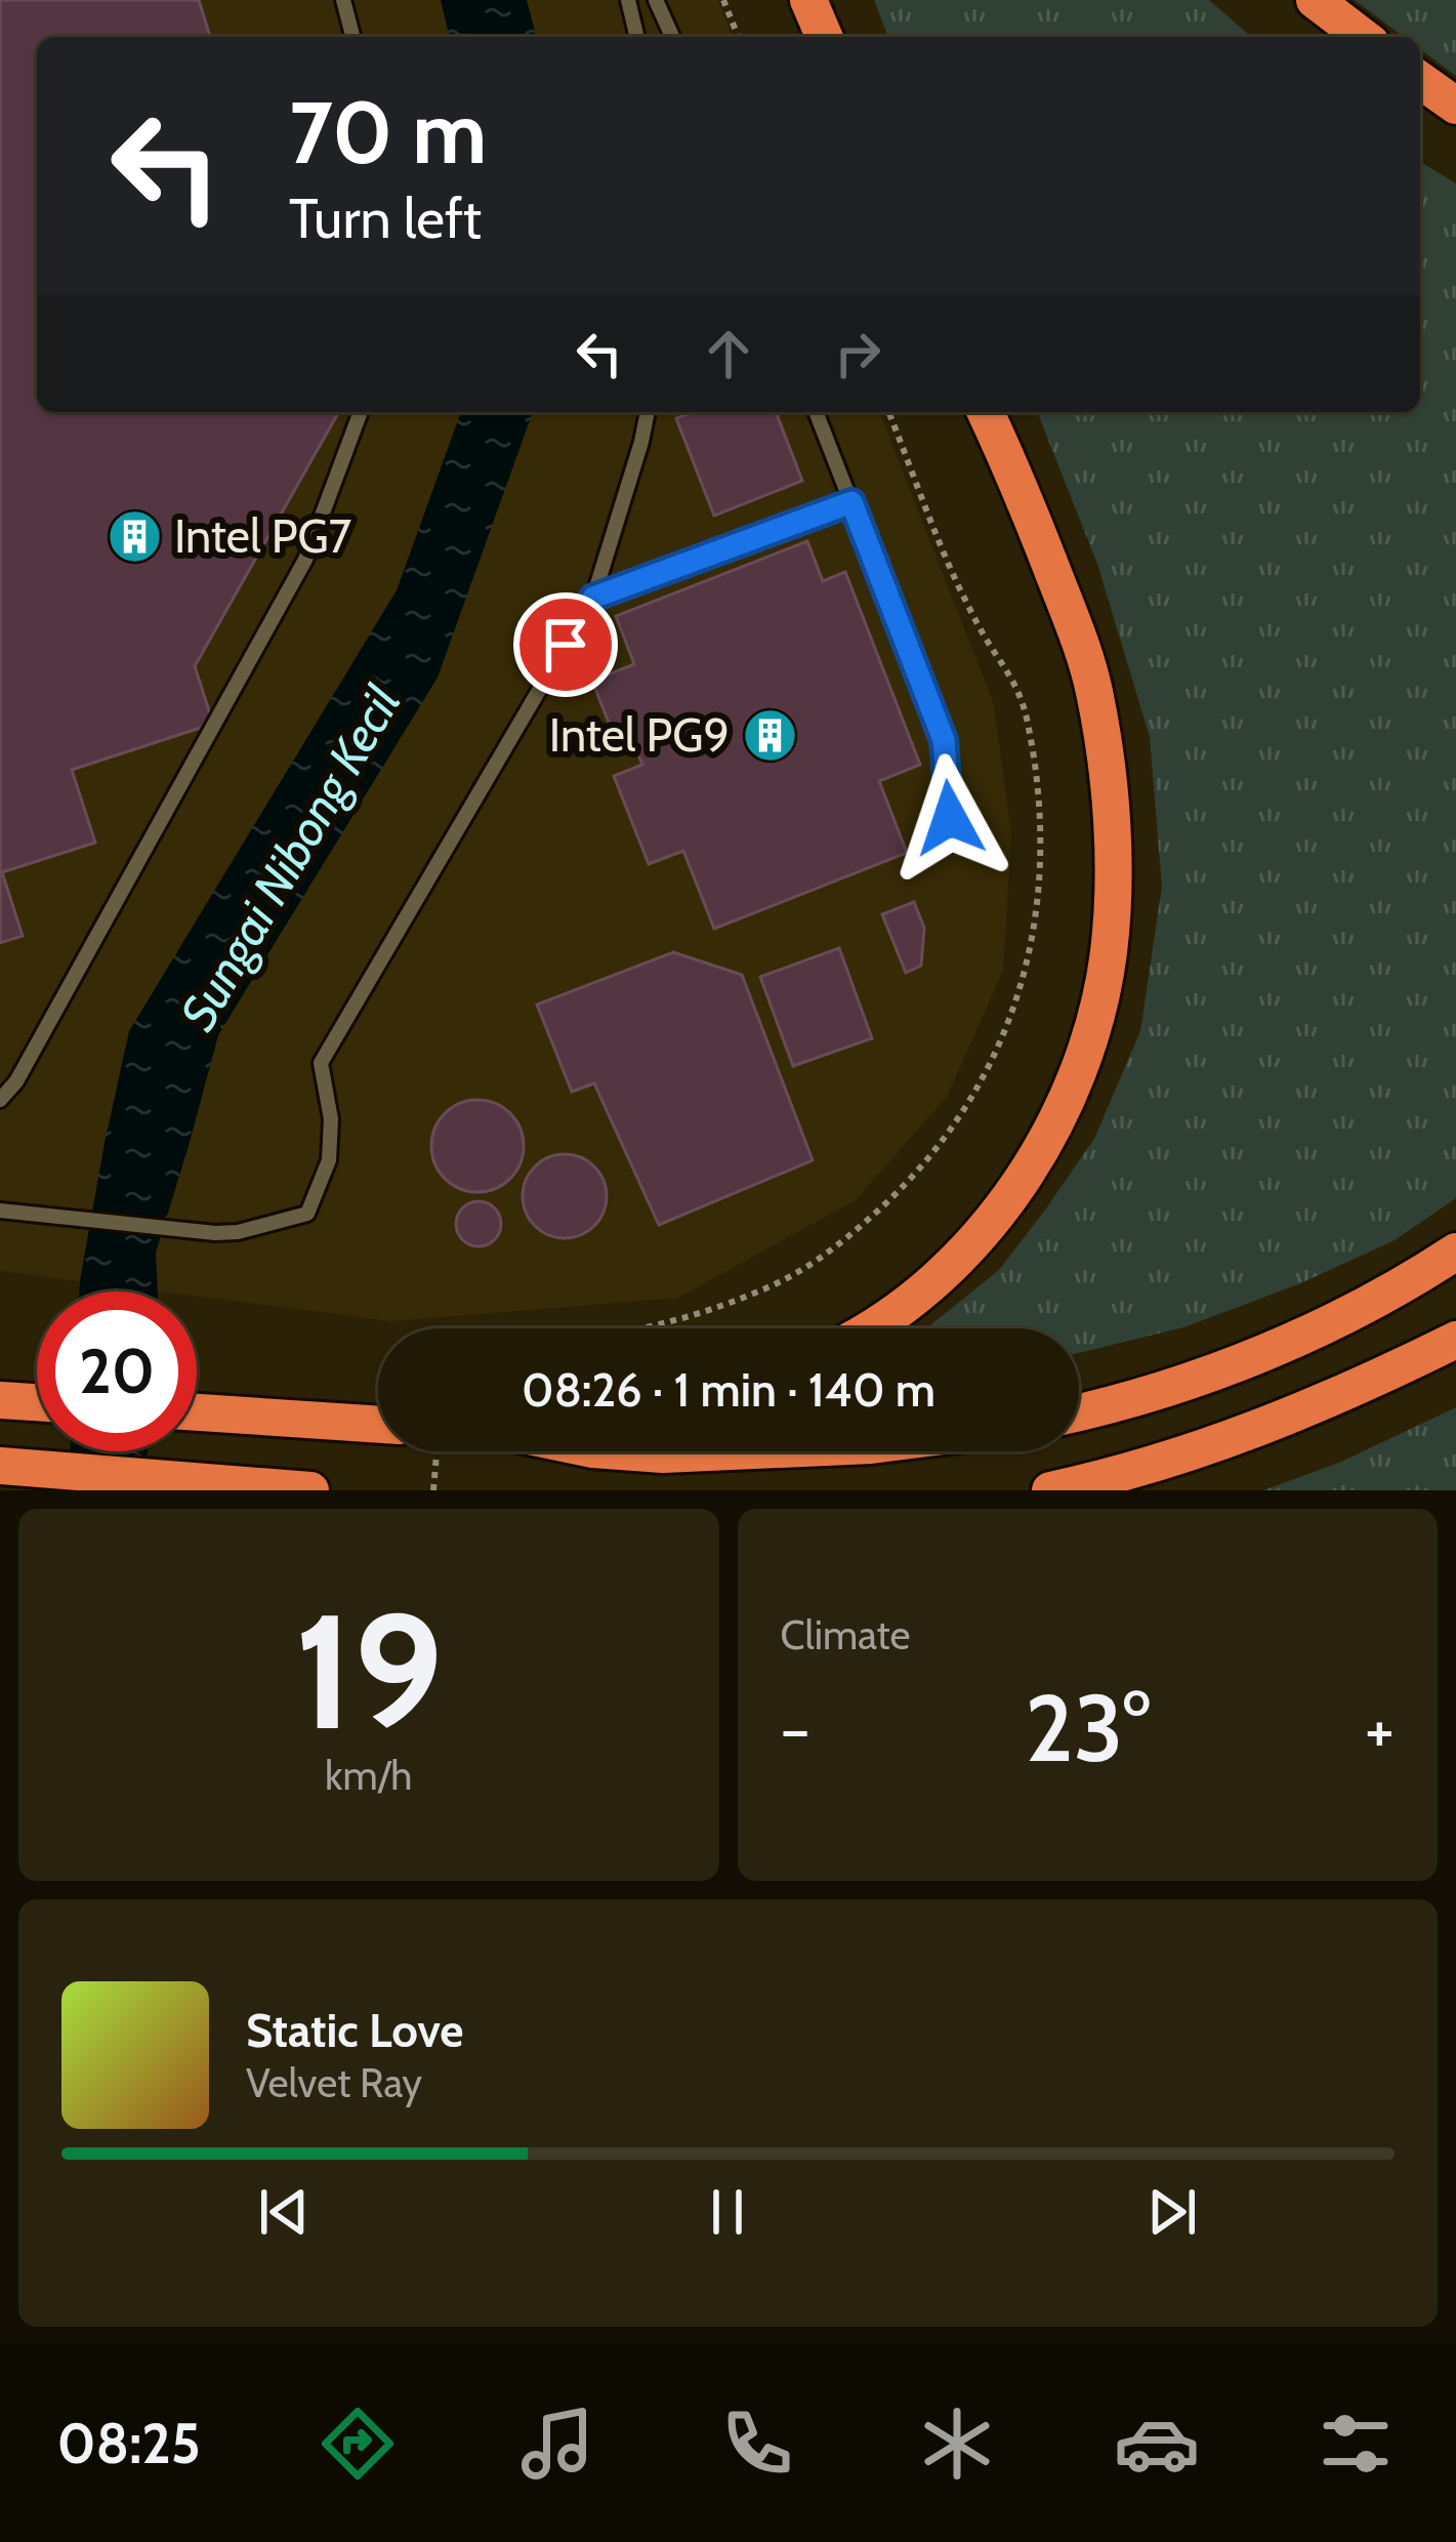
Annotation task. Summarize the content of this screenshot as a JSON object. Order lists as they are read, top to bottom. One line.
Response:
{"water":["Sungai Nibong Kecil"],"places":{"building":["Intel PG7","Intel PG9"]},"page":{"turn":["70 m","Turn left"],"limit":"20","trip":"08:26 · 1 min · 140 m","tile":[["19","km/h"],"Climate"],"heat":["−","23°","+"],"song":["Static Love","Velvet Ray"],"tabs":"08:25"}}
